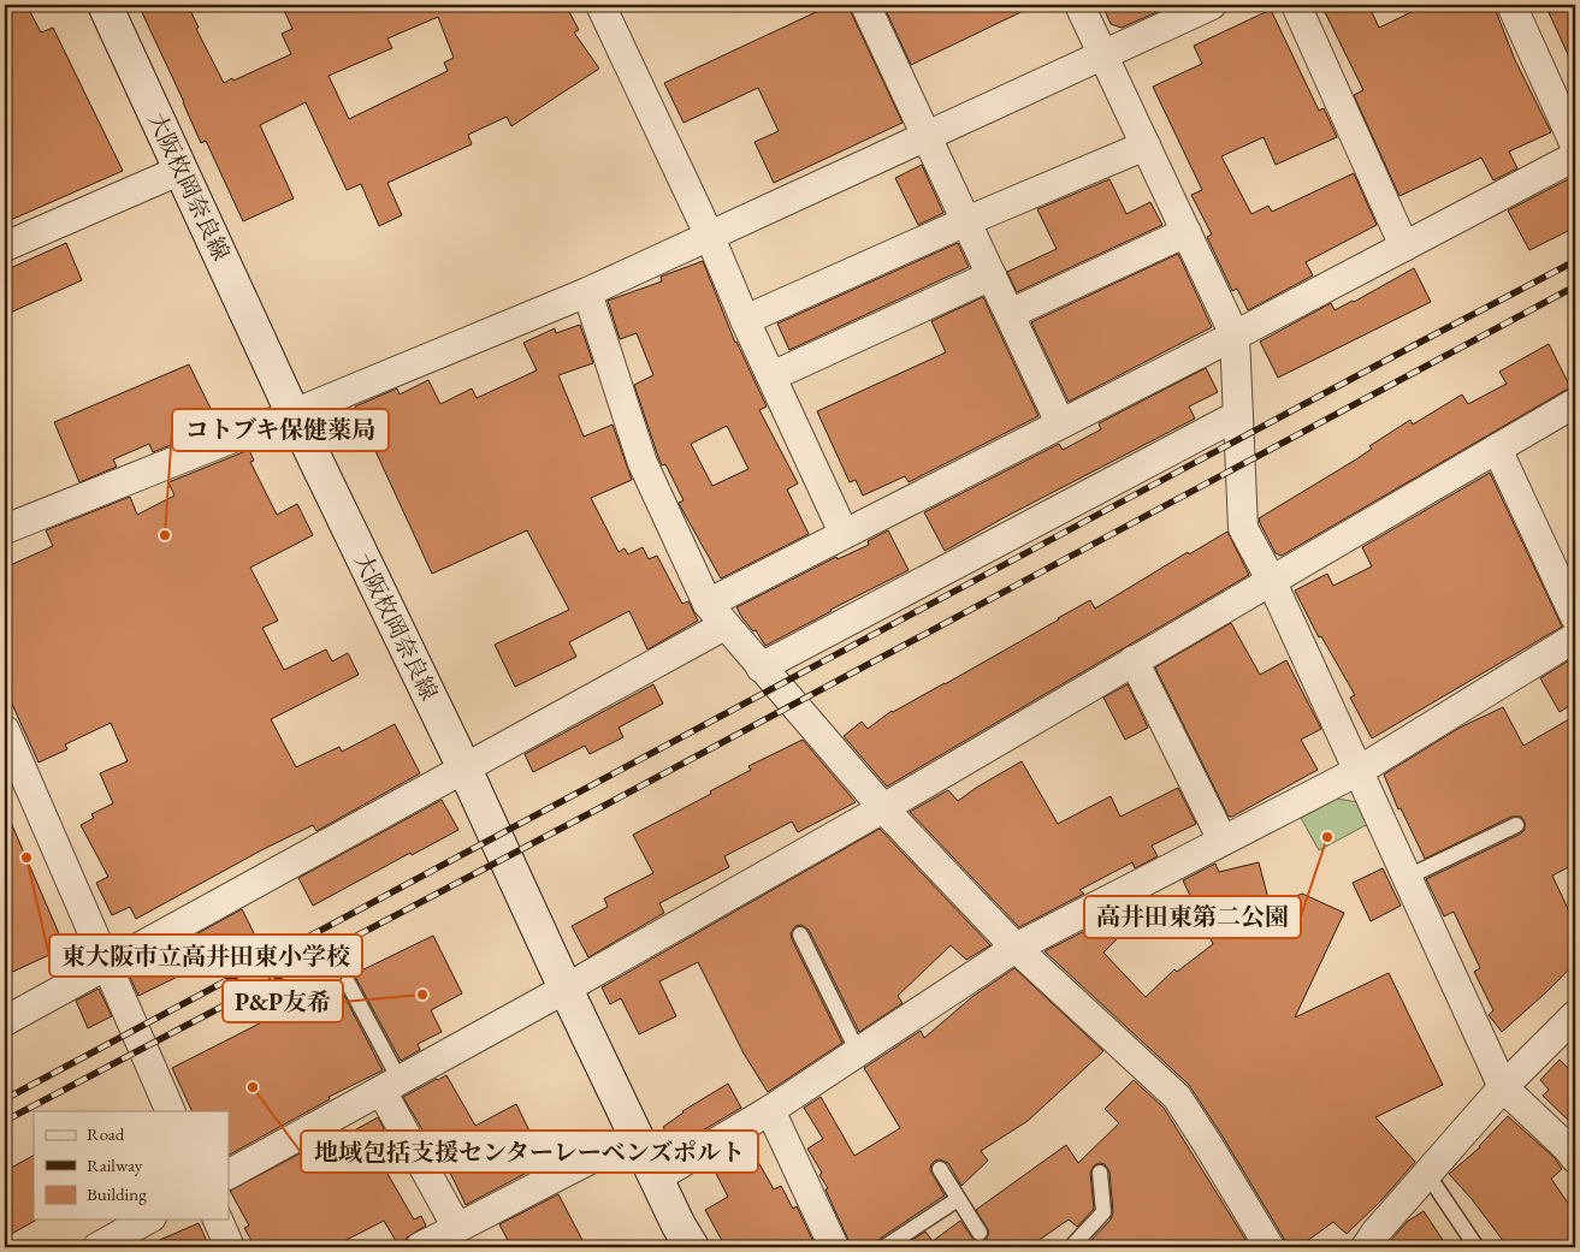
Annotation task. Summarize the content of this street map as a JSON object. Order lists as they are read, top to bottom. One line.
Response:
{"streets":{"main road":["大阪枚岡奈良線"]},"places":["コトブキ保健薬局","高井田東第二公園","東大阪市立高井田東小学校","P&P友希","地域包括支援センターレーベンズポルト"],"legend":["Road","Railway","Building"]}
